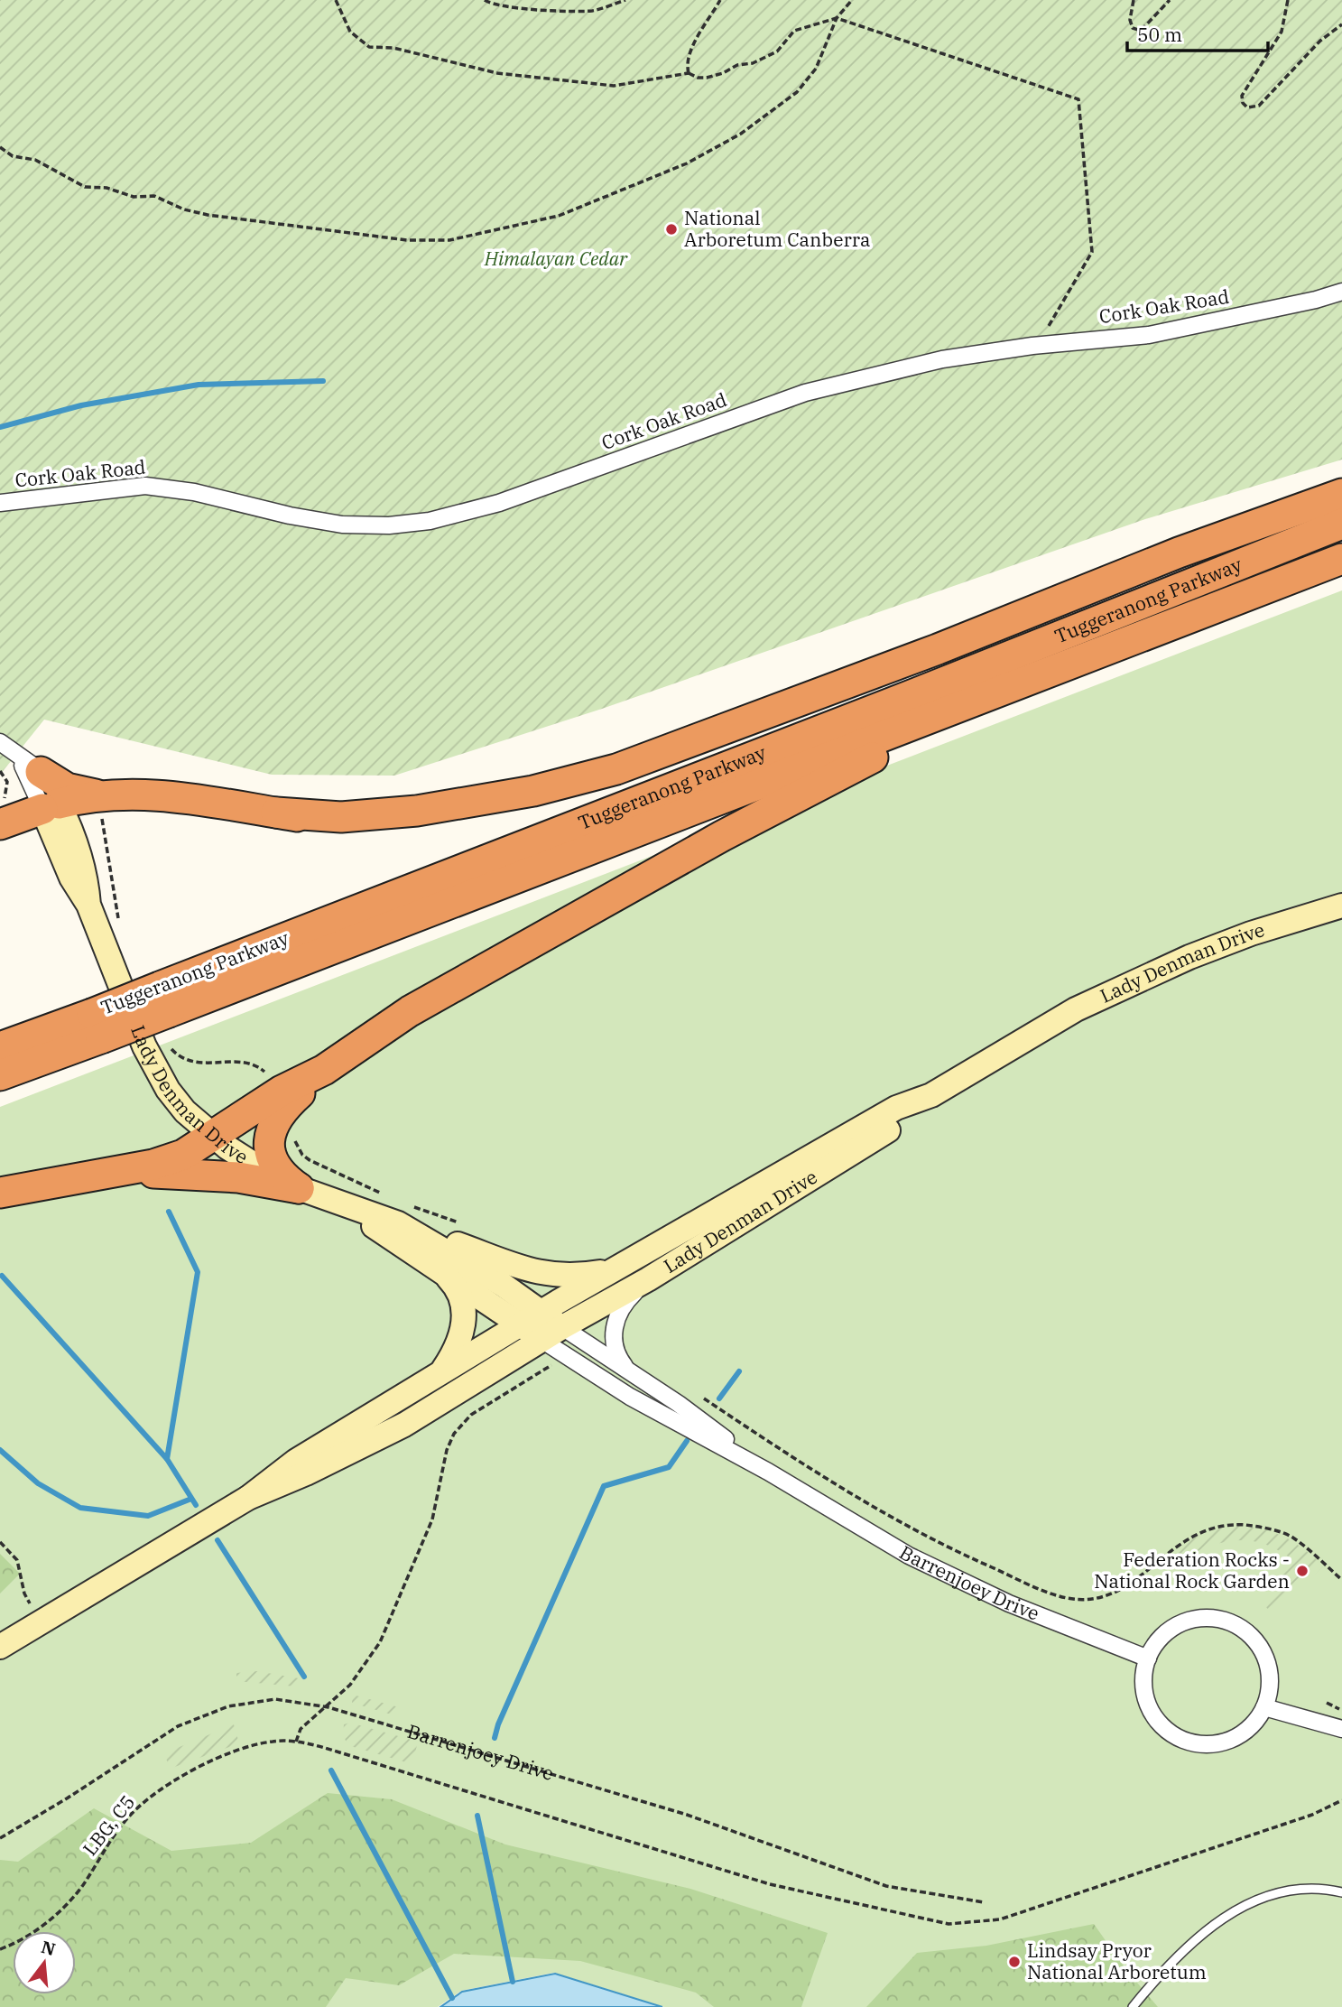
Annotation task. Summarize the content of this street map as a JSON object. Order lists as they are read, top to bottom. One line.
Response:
{"streets":{"highway":["Tuggeranong Parkway"],"street":["Cork Oak Road","Lady Denman Drive","Barrenjoey Drive"],"path":["LBG, C5"]},"crossings":[["Lady Denman Drive","Barrenjoey Drive"]],"parks":["Himalayan Cedar"],"places":["National Arboretum Canberra","Federation Rocks - National Rock Garden","Lindsay Pryor National Arboretum"],"scale_bar":"50 m","north":"top"}
